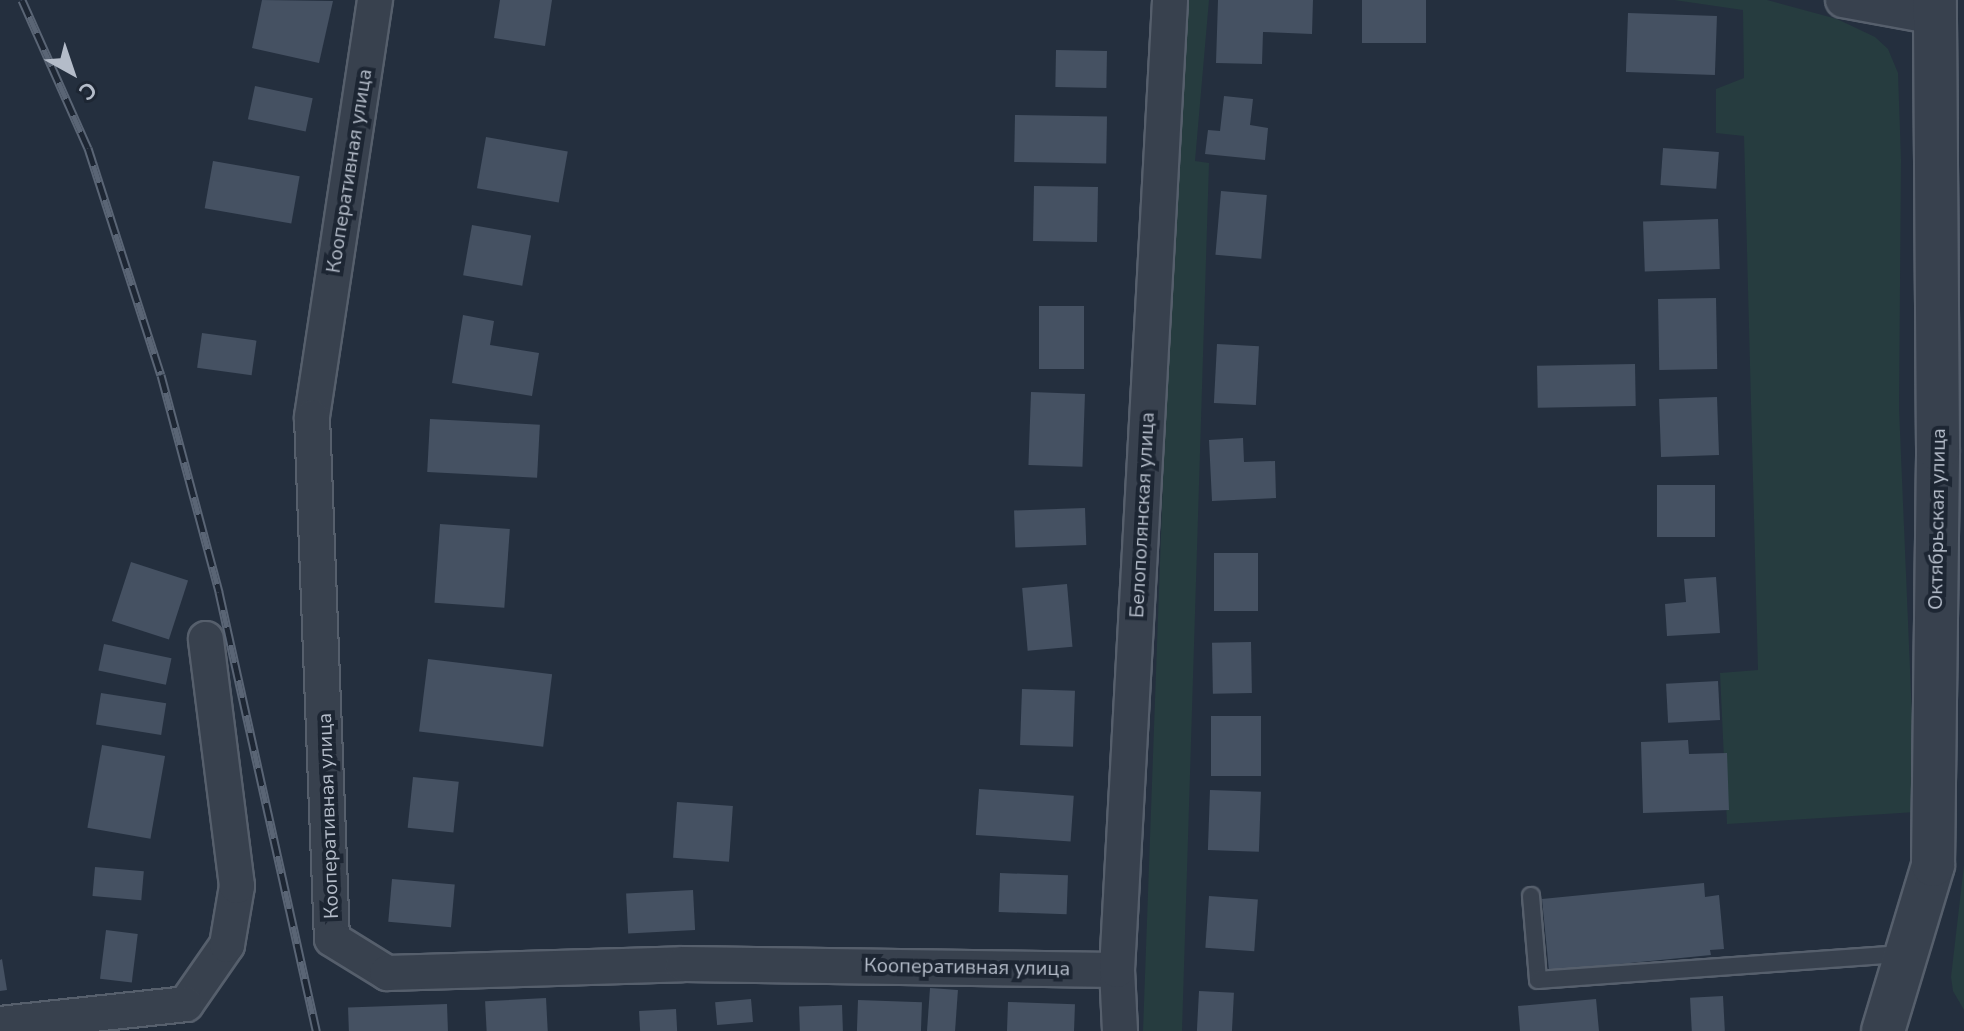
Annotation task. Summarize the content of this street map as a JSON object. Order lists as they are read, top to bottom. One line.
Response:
{"streets":{"street":["Кооперативная улица","Белополянская улица","Октябрьская улица"]},"crossings":[["Кооперативная улица","Белополянская улица"]],"north":"bottom right"}
